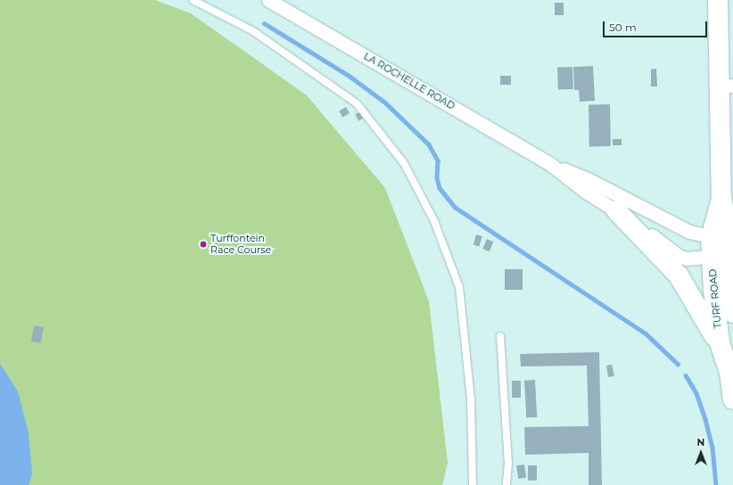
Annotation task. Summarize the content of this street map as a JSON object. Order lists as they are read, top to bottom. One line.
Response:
{"streets":{"main road":["TURF ROAD"],"street":["LA ROCHELLE ROAD"]},"crossings":[["LA ROCHELLE ROAD","TURF ROAD"]],"places":["Turffontein Race Course"],"scale_bar":"50 m","north":"top"}
